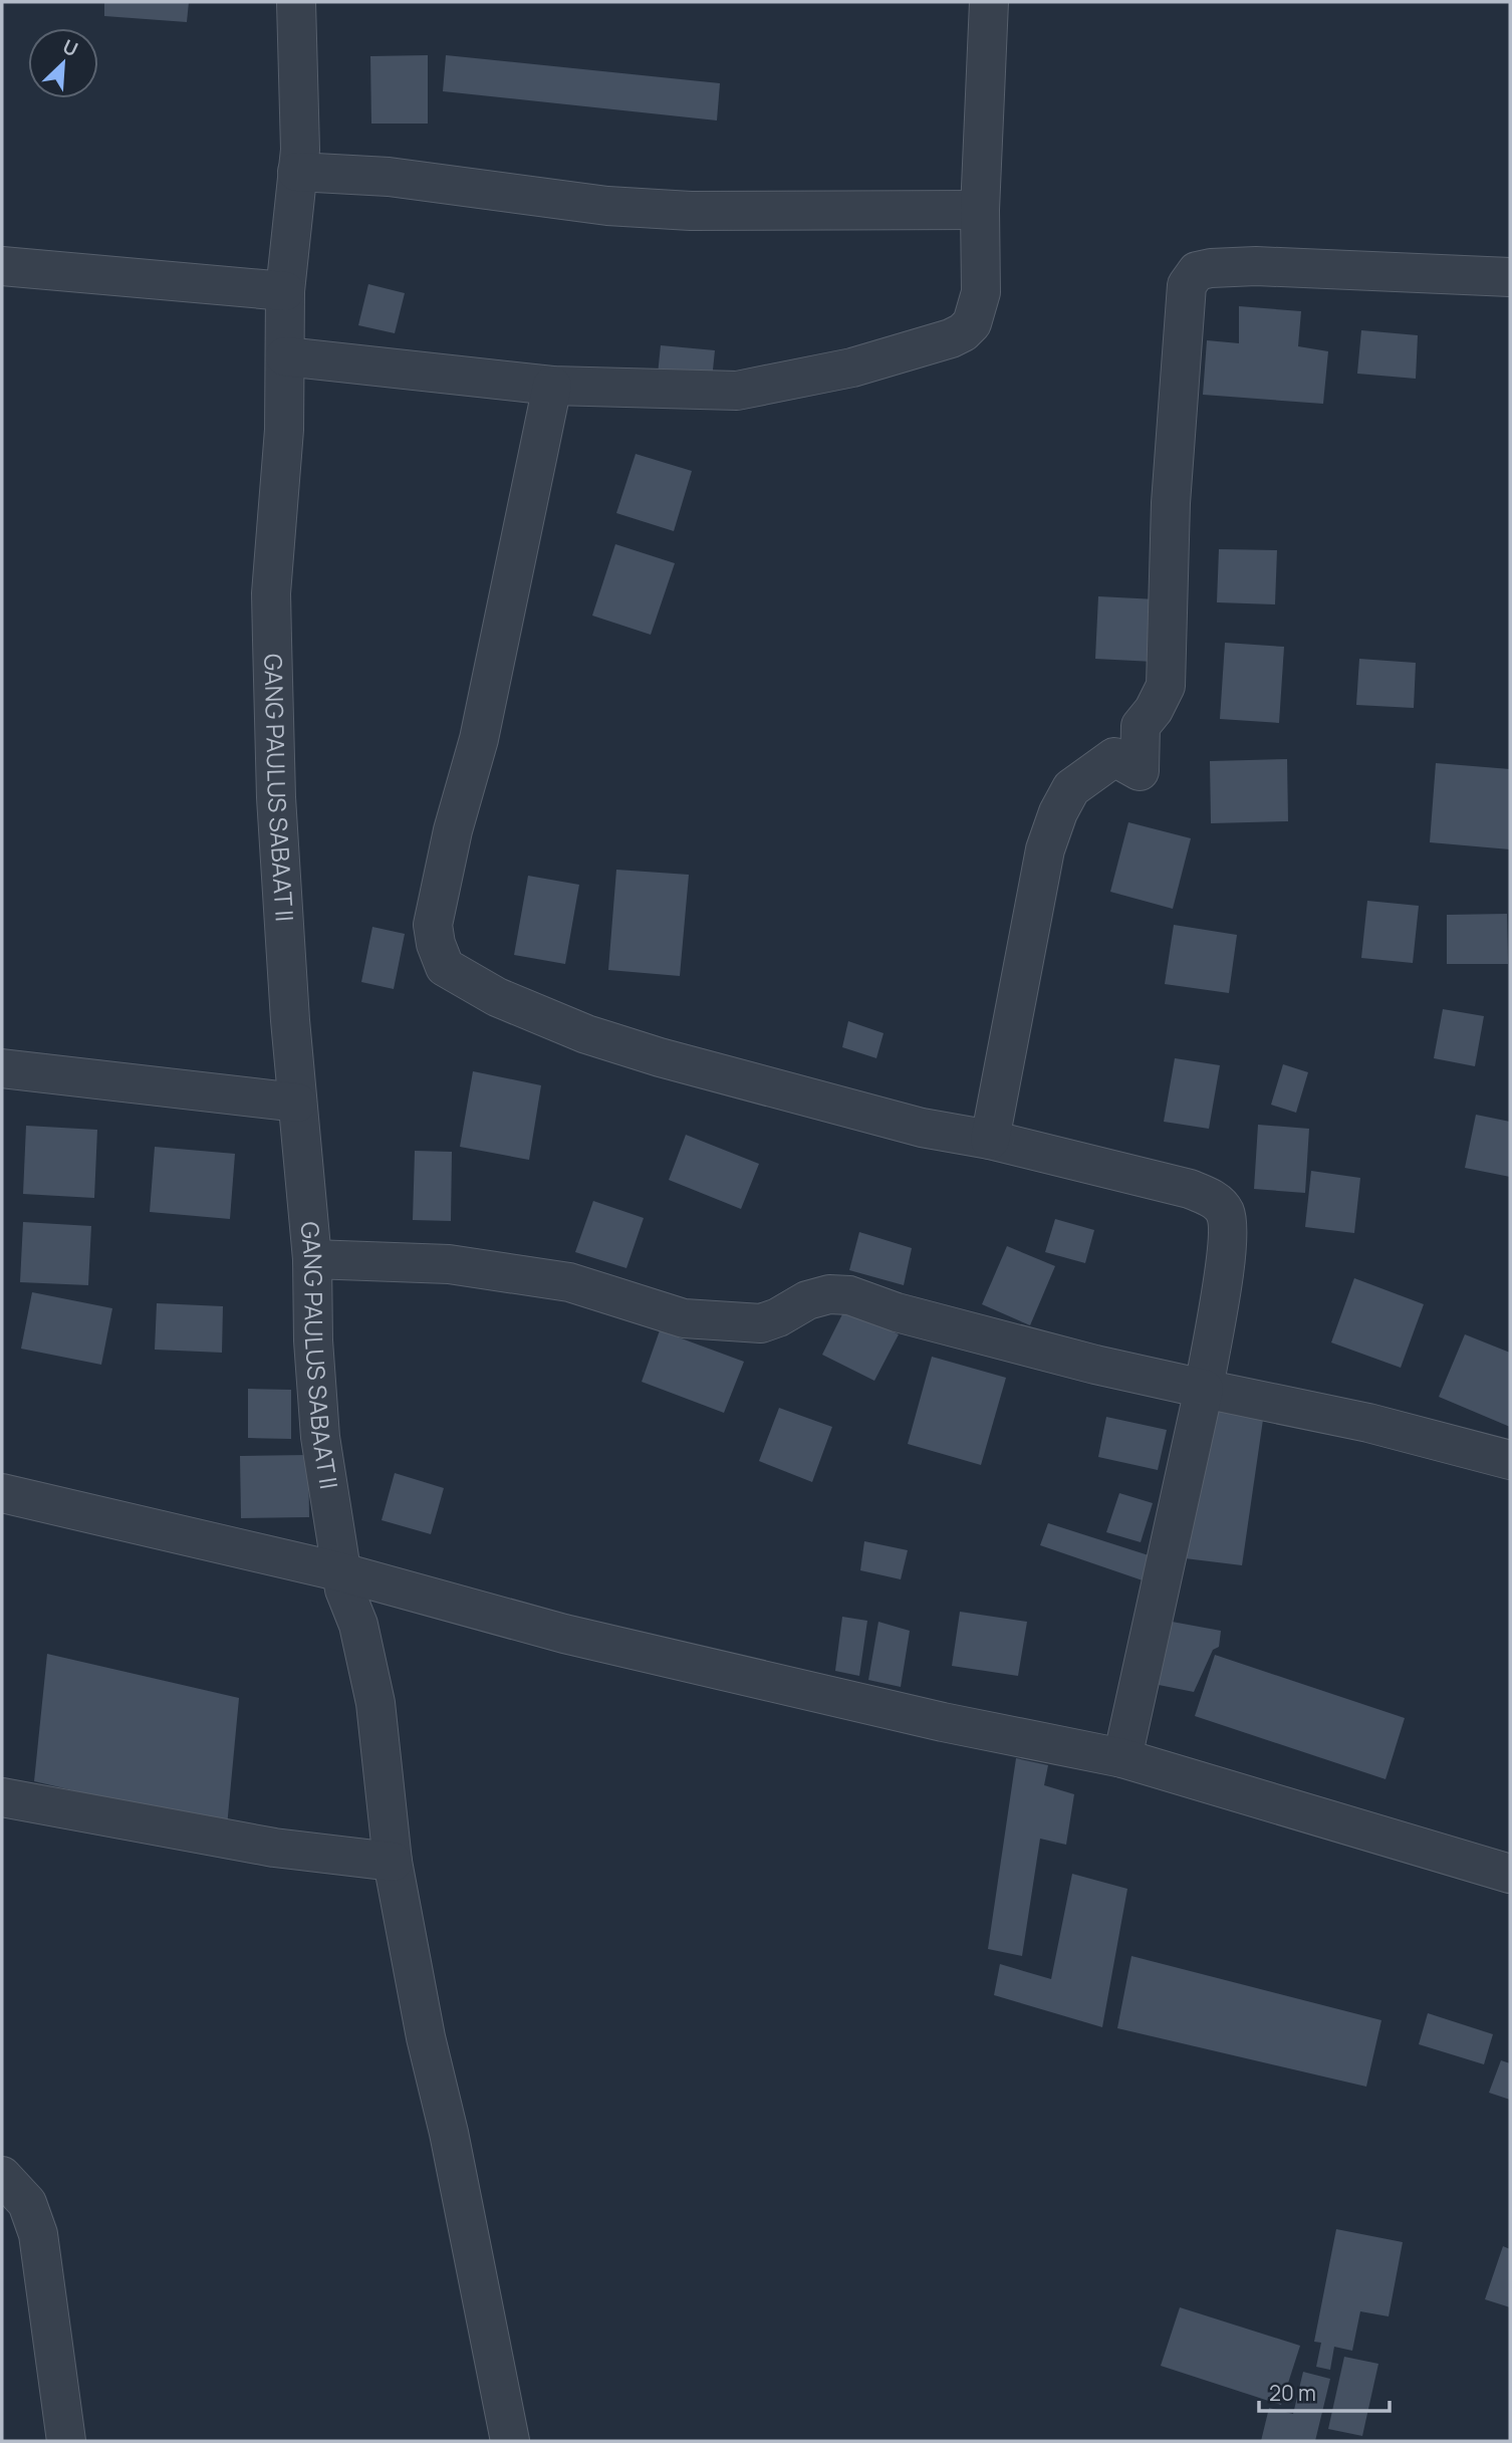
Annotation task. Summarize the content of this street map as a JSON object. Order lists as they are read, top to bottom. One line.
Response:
{"streets":{"street":["GANG PAULUS SABAAT II"]},"scale_bar":"20 m","north":"top right"}
